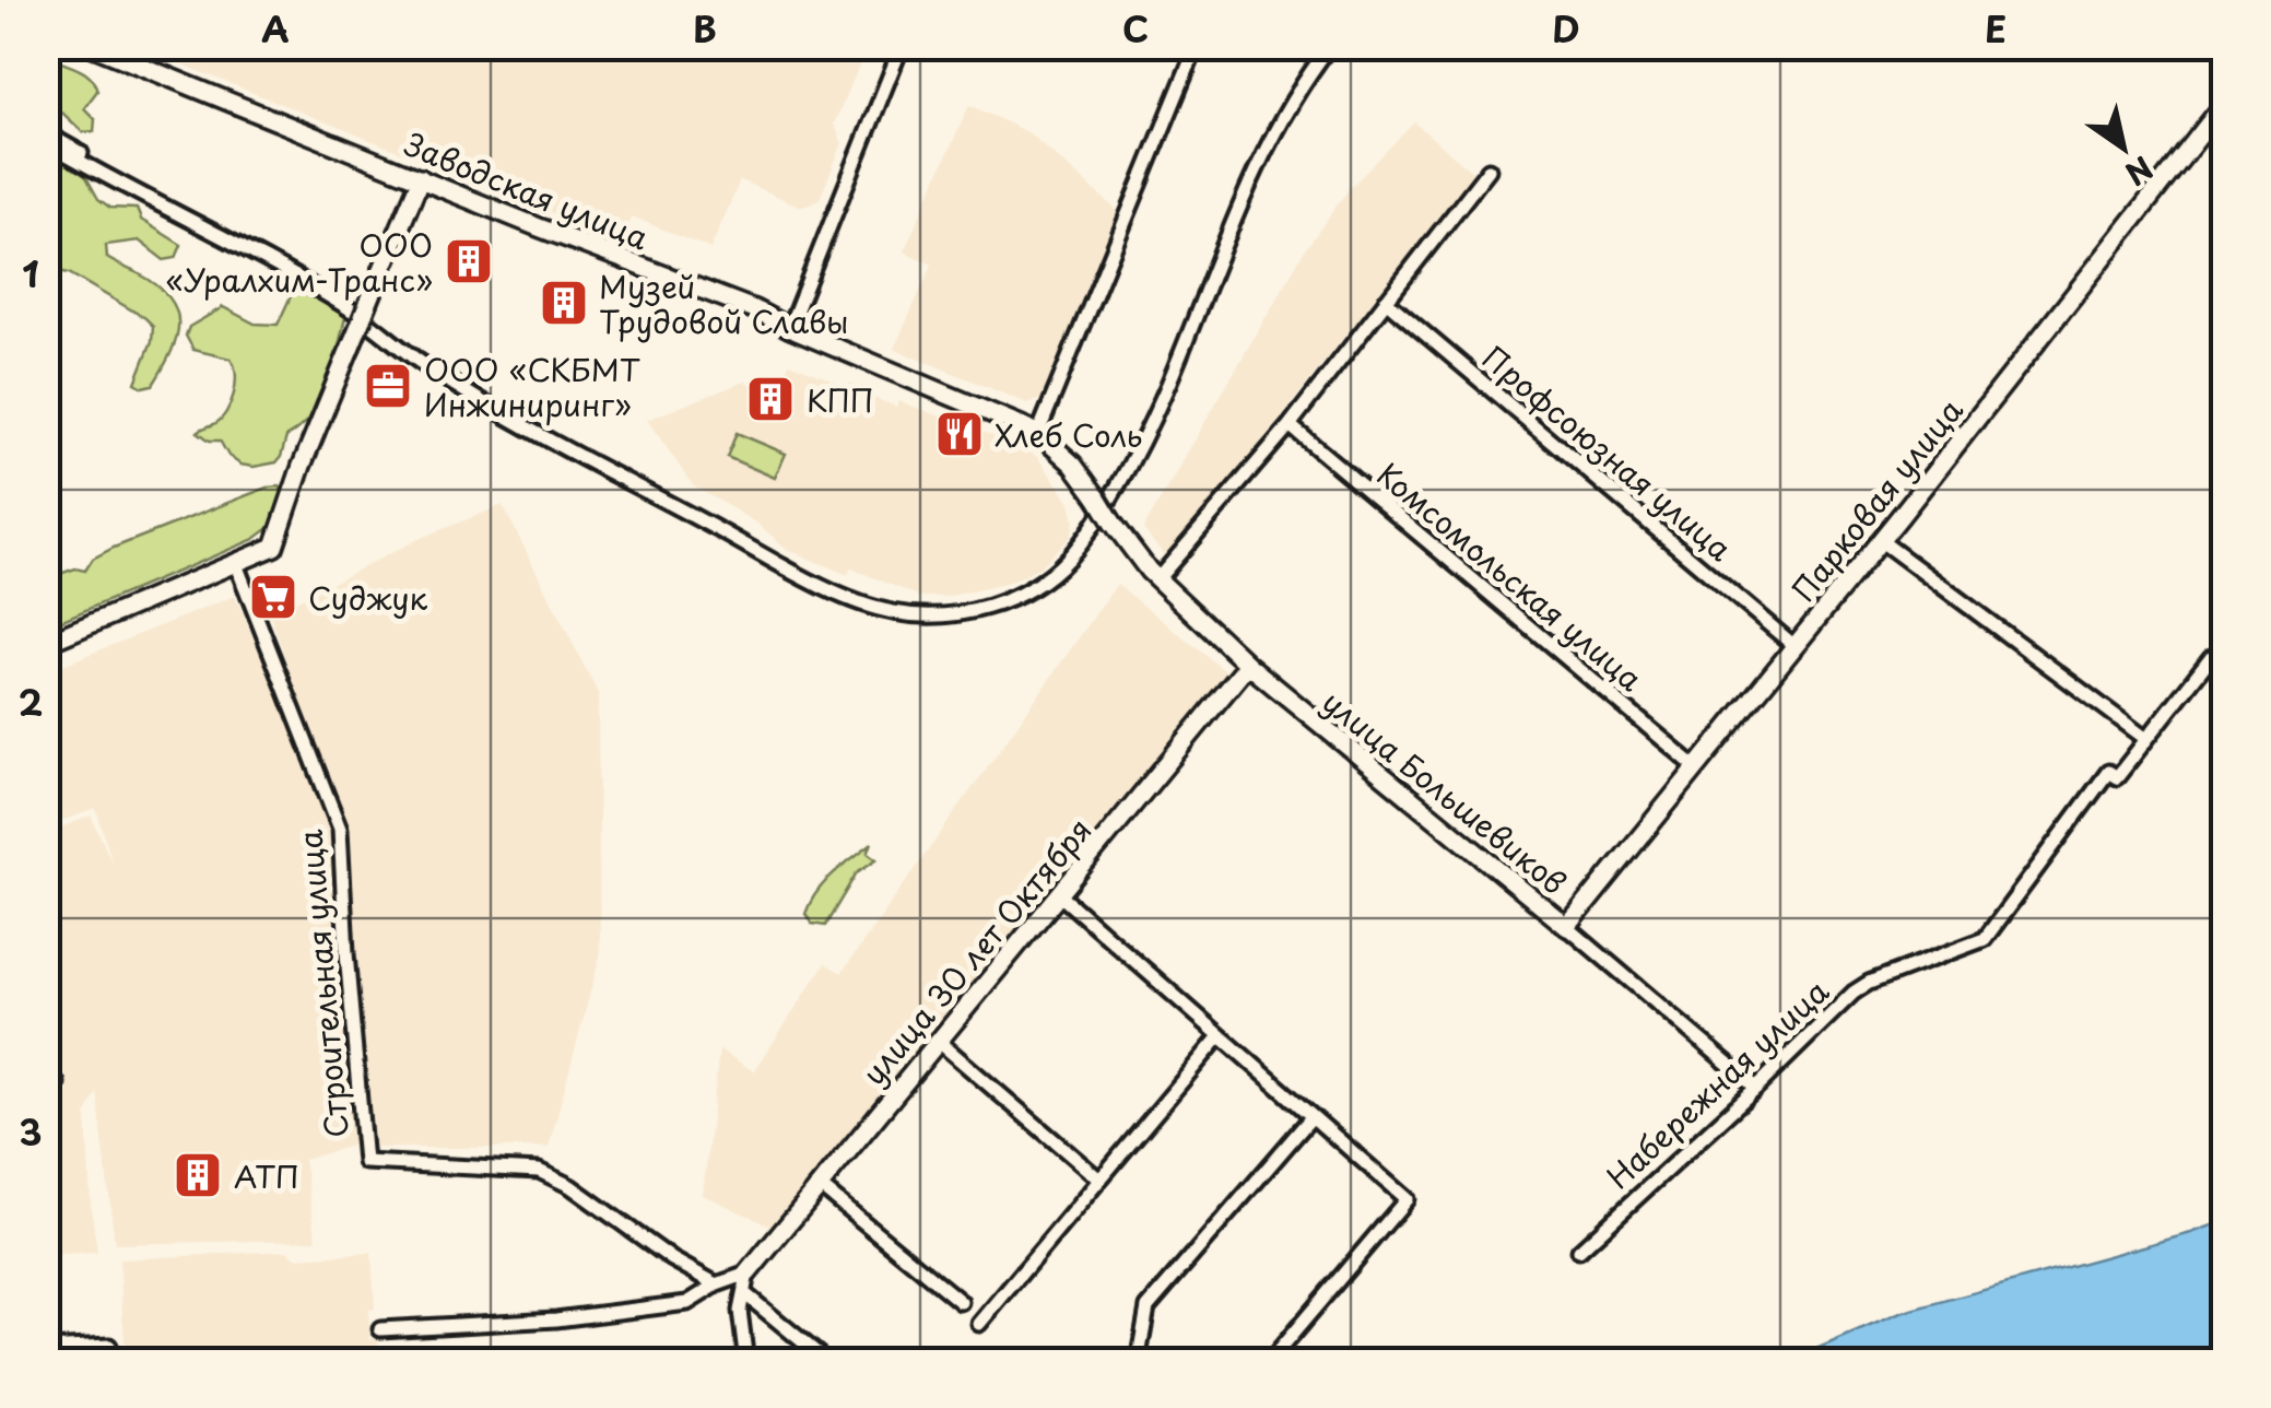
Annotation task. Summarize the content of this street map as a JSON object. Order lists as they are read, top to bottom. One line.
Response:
{"streets":{"street":["Заводская улица","Профсоюзная улица","Парковая улица","Комсомольская улица","улица Большевиков","улица 30 лет Октября","Строительная улица","Набережная улица"]},"crossings":[["Заводская улица","улица Большевиков"],["Профсоюзная улица","Парковая улица"],["Парковая улица","Комсомольская улица"],["Парковая улица","улица Большевиков"],["улица Большевиков","улица 30 лет Октября"],["улица Большевиков","Набережная улица"]],"places":{"building":["ООО «Уралхим-Транс»","Музей Трудовой Славы","КПП","АТП"],"office":["ООО «СКБМТ Инжиниринг»"],"restaurant":["Хлеб Соль"],"supermarket":["Суджук"]},"north":"bottom right","grid":{"columns":["A","B","C","D","E"],"rows":["1","2","3"]}}
